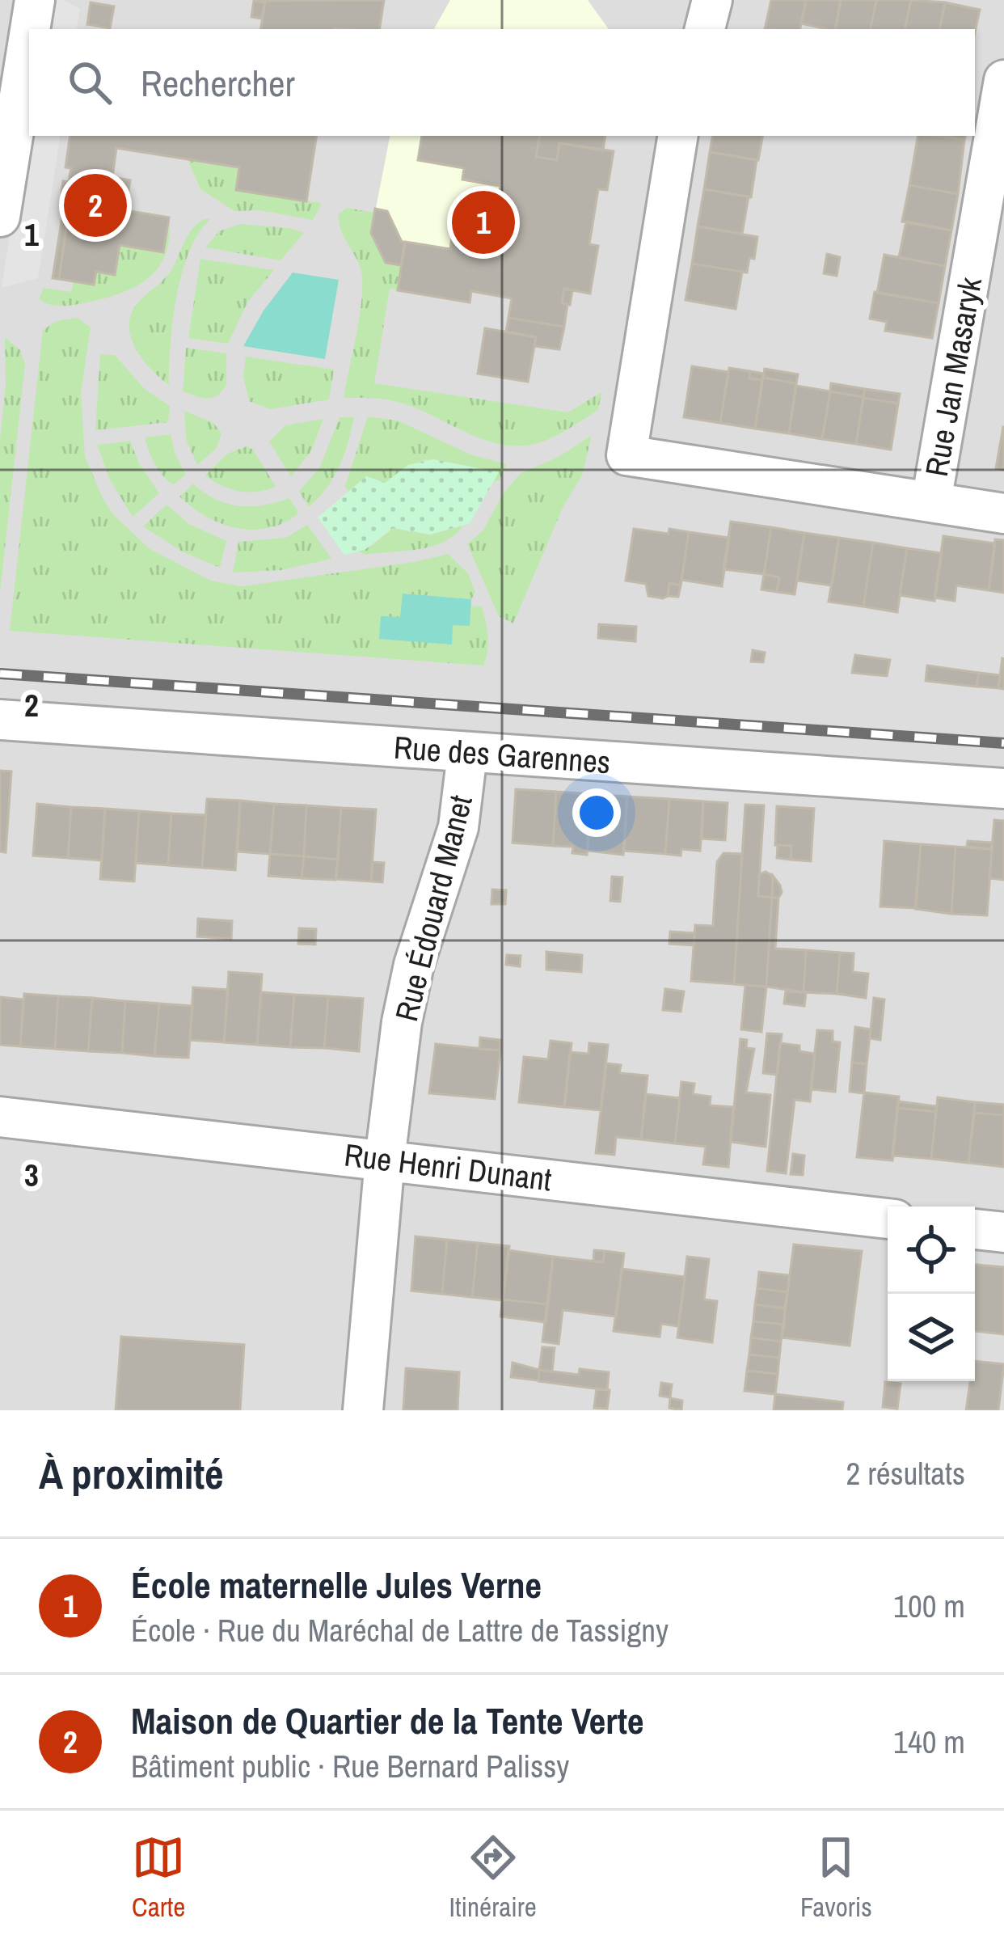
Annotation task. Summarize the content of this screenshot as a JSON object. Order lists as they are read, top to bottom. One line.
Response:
{"streets":{"street":["Rue Jan Masaryk","Rue des Garennes","Rue Édouard Manet","Rue Henri Dunant"]},"crossings":[["Rue des Garennes","Rue Édouard Manet"],["Rue Édouard Manet","Rue Henri Dunant"]],"page":{"search":"Rechercher","pins":["2","1"],"heading":["À proximité","2 résultats"],"list":[{"mark":"1","name":"École maternelle Jules Verne","note":"École · Rue du Maréchal de Lattre de Tassigny","value":"100 m"},{"mark":"2","name":"Maison de Quartier de la Tente Verte","note":"Bâtiment public · Rue Bernard Palissy","value":"140 m"}],"nav":["Carte","Itinéraire","Favoris"]},"grid":{"rows":["1","2","3"]}}
